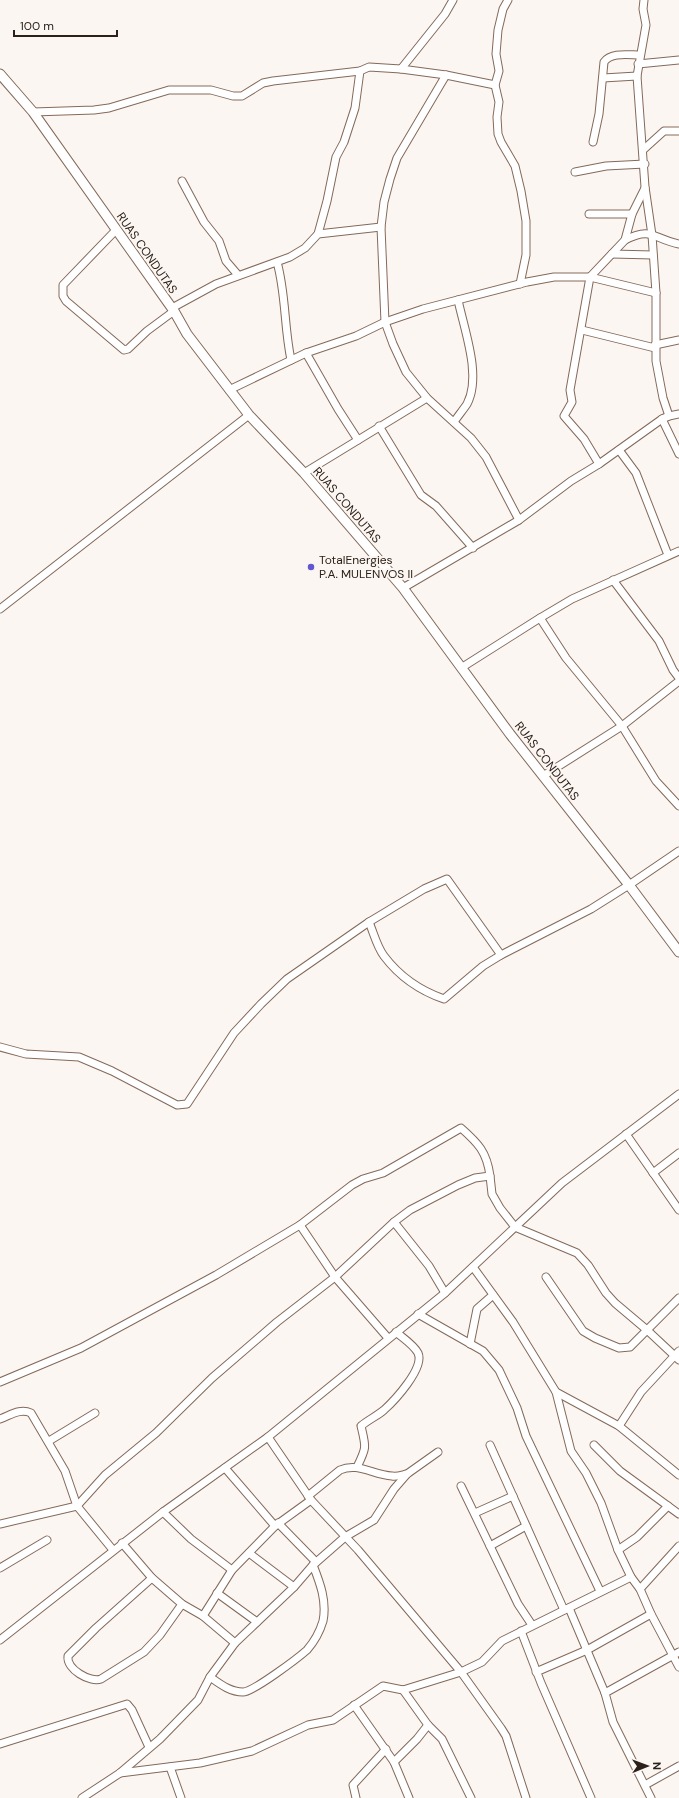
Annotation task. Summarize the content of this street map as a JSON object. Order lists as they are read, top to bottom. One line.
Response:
{"streets":{"street":["RUAS CONDUTAS"]},"places":["TotalEnergies P.A. MULENVOS II"],"scale_bar":"100 m","north":"right"}
